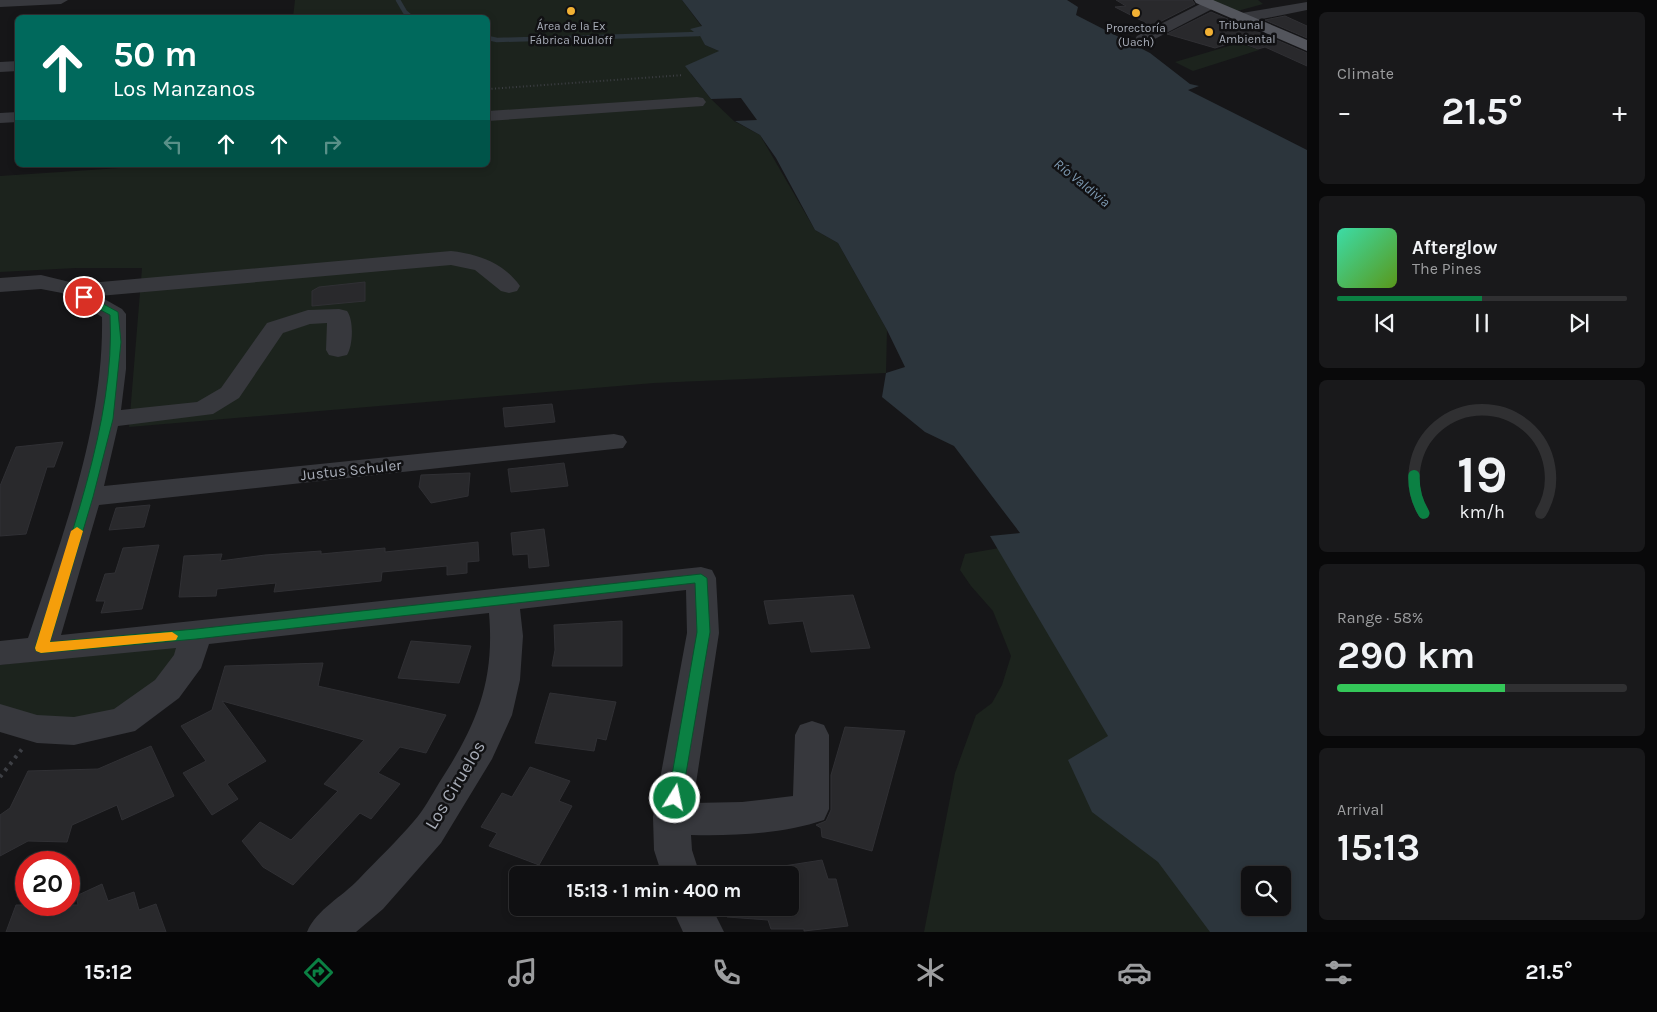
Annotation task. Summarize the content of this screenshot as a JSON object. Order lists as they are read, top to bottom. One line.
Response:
{"streets":{"street":["Justus Schuler","Los Ciruelos"]},"water":["Río Valdivia"],"places":["Área de la Ex Fábrica Rudloff","Prorectoría (Uach)","Tribunal Ambiental"],"page":{"tile":["Climate",["Range · 58%","290 km"],["Arrival","15:13"]],"turn":["50 m","Los Manzanos"],"heat":["−","21.5°","+"],"song":["Afterglow","The Pines"],"limit":"20","trip":"15:13 · 1 min · 400 m","tabs":["15:12","21.5°"],"gauge":["19","km/h"]}}
